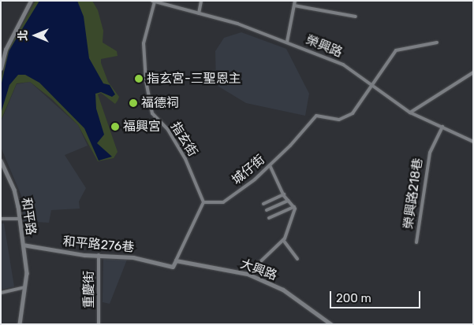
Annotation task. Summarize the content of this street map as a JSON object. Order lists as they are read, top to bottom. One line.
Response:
{"streets":{"street":["榮興路","指玄街","城仔街","榮興路218巷","和平路","和平路276巷","大興路","重慶街"]},"crossings":[["榮興路","指玄街"],["榮興路","城仔街"],["榮興路","榮興路218巷"],["指玄街","城仔街"],["和平路","和平路276巷"],["和平路276巷","大興路"],["和平路276巷","重慶街"]],"places":["指玄宮-三聖恩主","福德祠","福興宮"],"scale_bar":"200 m","north":"left"}
